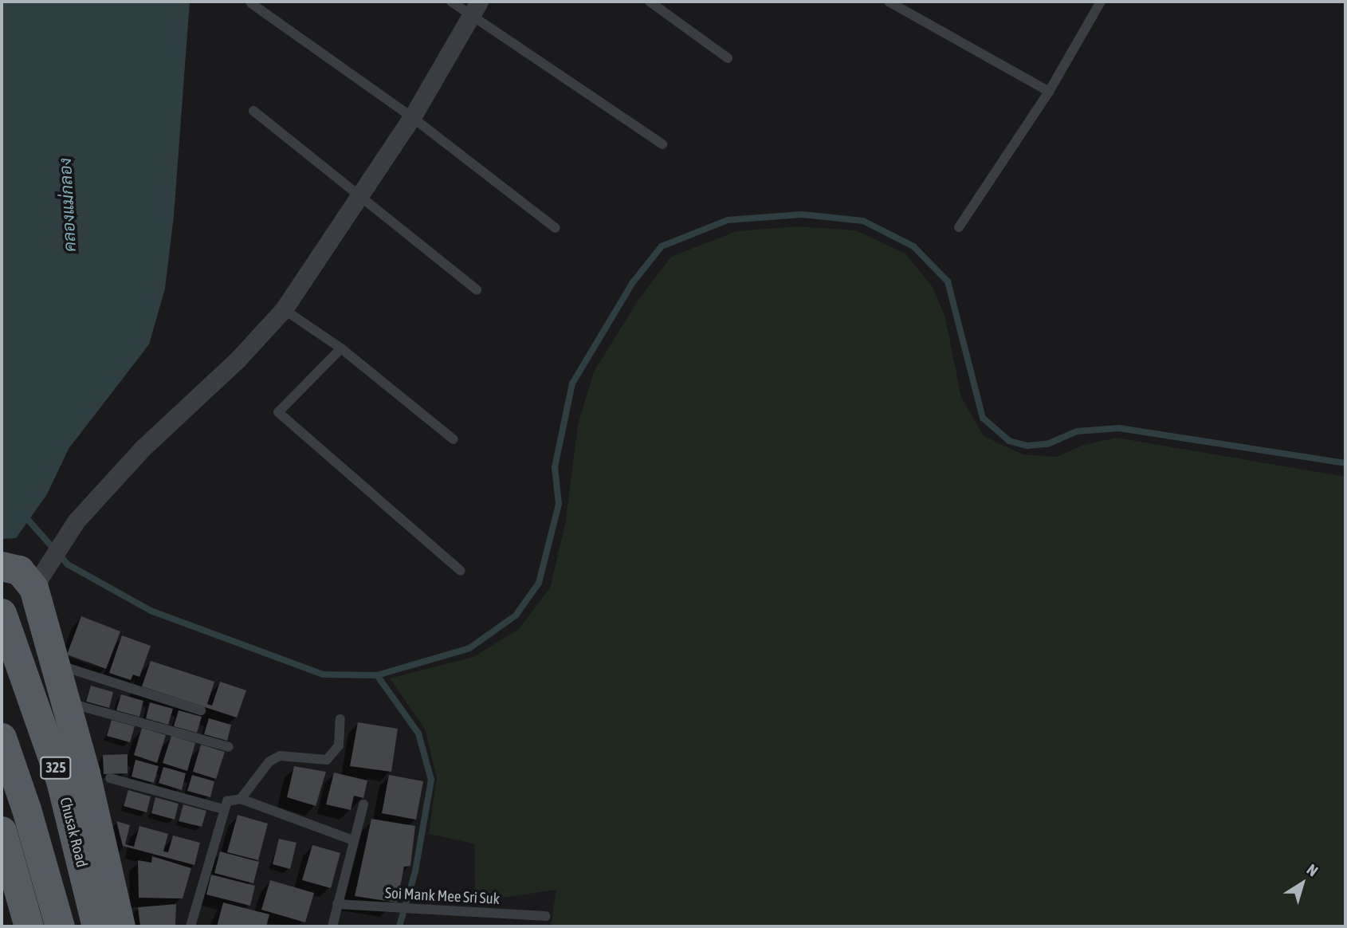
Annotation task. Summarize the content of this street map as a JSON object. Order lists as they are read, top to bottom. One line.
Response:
{"streets":{"main road":["325","Chusak Road"],"lane":["Soi Mank Mee Sri Suk"]},"water":["คลองแม่กลอง"],"north":"top right"}
